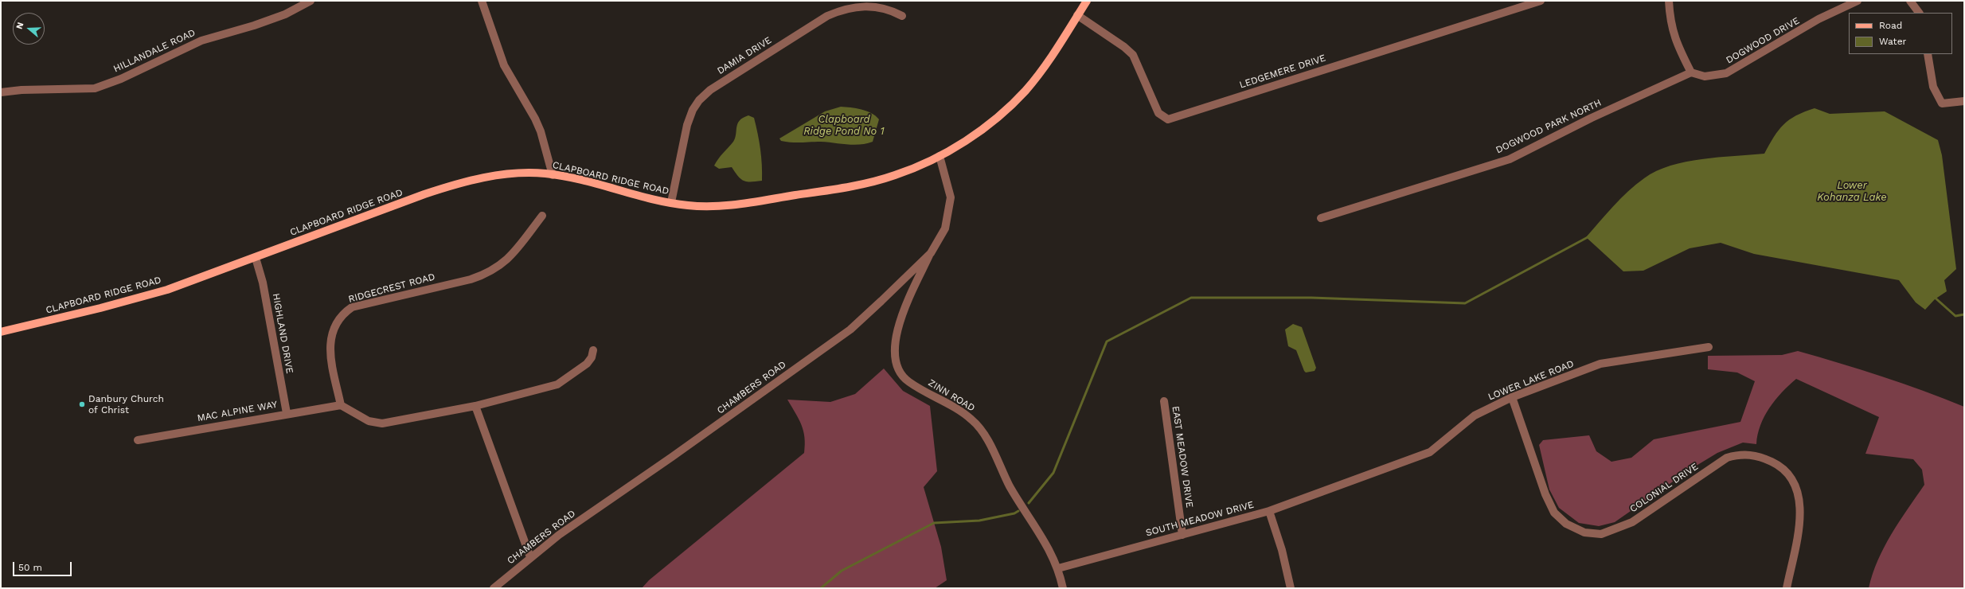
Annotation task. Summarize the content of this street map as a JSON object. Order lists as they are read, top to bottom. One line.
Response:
{"streets":{"main road":["CLAPBOARD RIDGE ROAD"],"street":["DOGWOOD DRIVE","HILLANDALE ROAD","DAMIA DRIVE","LEDGEMERE DRIVE","DOGWOOD PARK NORTH","RIDGECREST ROAD","HIGHLAND DRIVE","LOWER LAKE ROAD","CHAMBERS ROAD","ZINN ROAD","MAC ALPINE WAY","EAST MEADOW DRIVE","COLONIAL DRIVE","SOUTH MEADOW DRIVE"]},"crossings":[["DOGWOOD DRIVE","DOGWOOD PARK NORTH"],["DAMIA DRIVE","CLAPBOARD RIDGE ROAD"],["LEDGEMERE DRIVE","CLAPBOARD RIDGE ROAD"],["CLAPBOARD RIDGE ROAD","HIGHLAND DRIVE"],["CLAPBOARD RIDGE ROAD","CHAMBERS ROAD"],["RIDGECREST ROAD","MAC ALPINE WAY"],["HIGHLAND DRIVE","MAC ALPINE WAY"],["LOWER LAKE ROAD","COLONIAL DRIVE"],["LOWER LAKE ROAD","SOUTH MEADOW DRIVE"],["CHAMBERS ROAD","ZINN ROAD"],["ZINN ROAD","SOUTH MEADOW DRIVE"],["EAST MEADOW DRIVE","SOUTH MEADOW DRIVE"]],"water":["Clapboard Ridge Pond No 1","Lower Kohanza Lake"],"places":["Danbury Church of Christ"],"legend":["Road","Water"],"scale_bar":"50 m","north":"left"}
